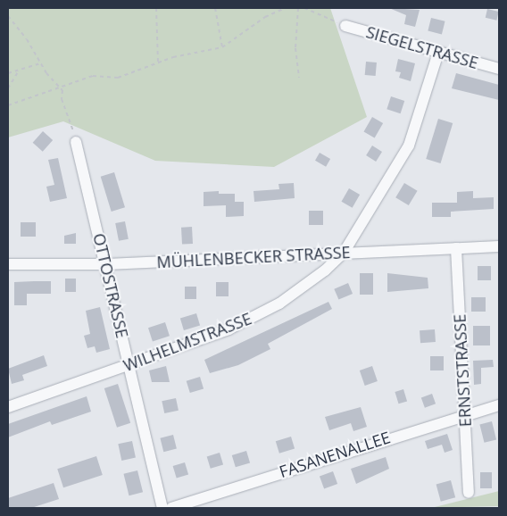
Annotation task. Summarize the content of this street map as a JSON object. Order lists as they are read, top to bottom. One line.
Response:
{"streets":{"street":["SIEGELSTRASSE","MÜHLENBECKER STRASSE","OTTOSTRASSE","WILHELMSTRASSE","ERNSTSTRASSE","FASANENALLEE"]},"crossings":[["SIEGELSTRASSE","WILHELMSTRASSE"],["MÜHLENBECKER STRASSE","OTTOSTRASSE"],["MÜHLENBECKER STRASSE","WILHELMSTRASSE"],["MÜHLENBECKER STRASSE","ERNSTSTRASSE"],["OTTOSTRASSE","WILHELMSTRASSE"],["ERNSTSTRASSE","FASANENALLEE"]]}
